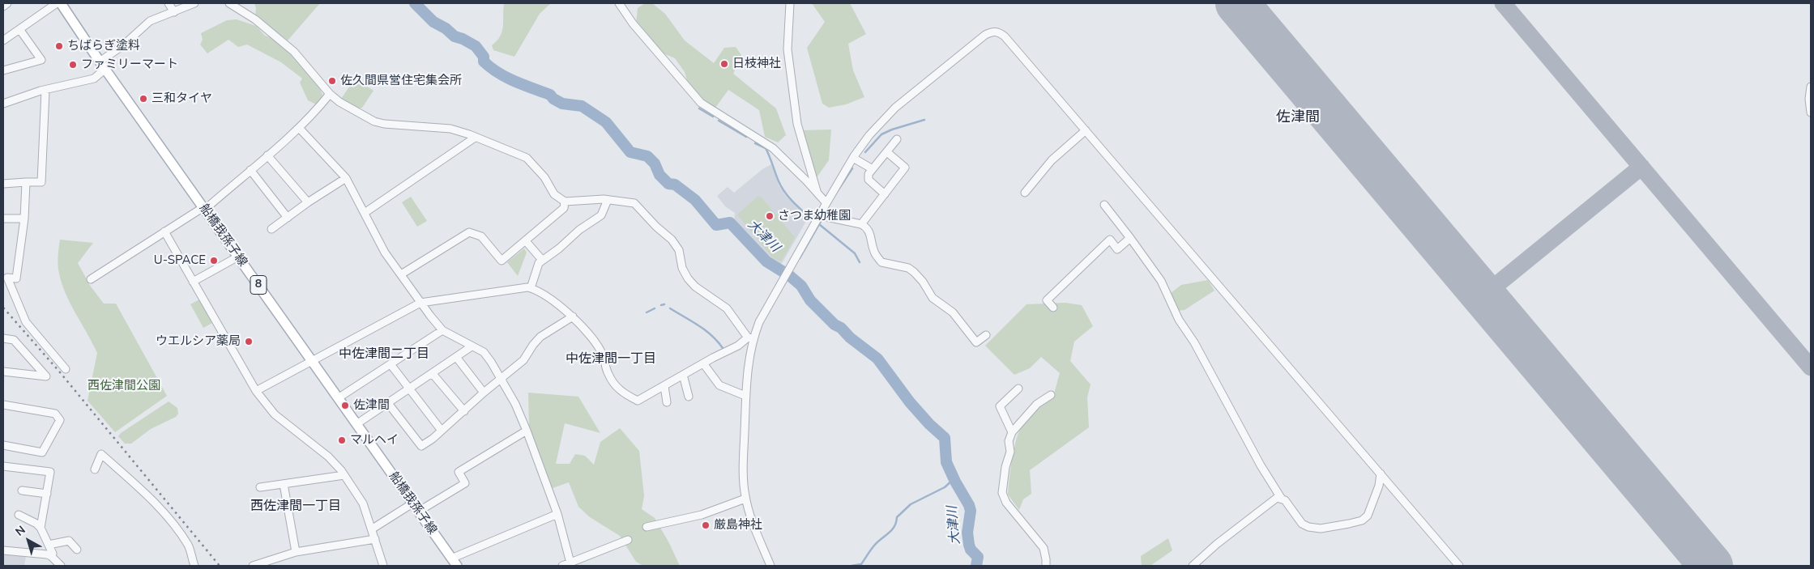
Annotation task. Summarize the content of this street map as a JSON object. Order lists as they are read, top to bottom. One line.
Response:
{"streets":{"main road":["船橋我孫子線","8"]},"districts":["佐津間","中佐津間二丁目","中佐津間一丁目","西佐津間一丁目"],"water":["大津川"],"parks":["西佐津間公園"],"places":["ちばらぎ塗料","日枝神社","ファミリーマート","佐久間県営住宅集会所","三和タイヤ","さつま幼稚園","U-SPACE","ウエルシア薬局","佐津間","マルヘイ","厳島神社"],"north":"top left"}
